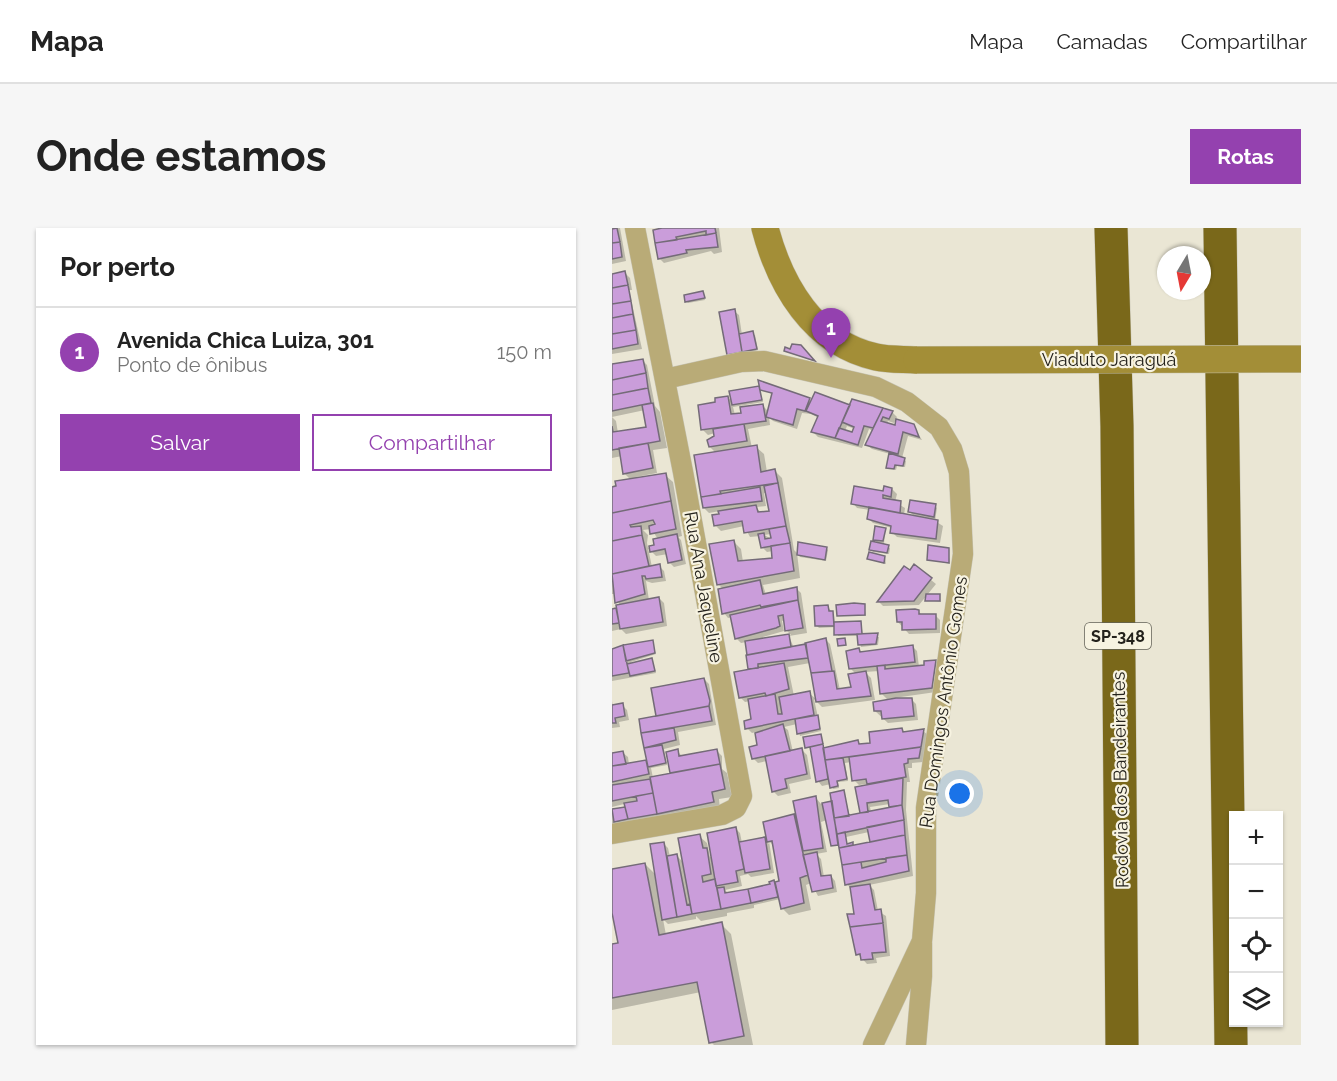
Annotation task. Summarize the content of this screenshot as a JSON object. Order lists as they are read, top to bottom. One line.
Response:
{"streets":{"highway":["SP-348","Rodovia dos Bandeirantes"],"main road":["Viaduto Jaraguá"],"street":["Rua Ana Jaqueline","Rua Domingos Antônio Gomes"]},"crossings":[["Rua Ana Jaqueline","Rua Domingos Antônio Gomes"]],"north":"bottom","page":{"header":"Mapa","nav":["Mapa","Camadas","Compartilhar"],"buttons":["Rotas",["Salvar","Compartilhar"]],"title":"Onde estamos","heading":"Por perto","list":[{"mark":"1","name":"Avenida Chica Luiza, 301","note":"Ponto de ônibus","value":"150 m"}],"pins":"1","map_buttons":["+","−"]}}
